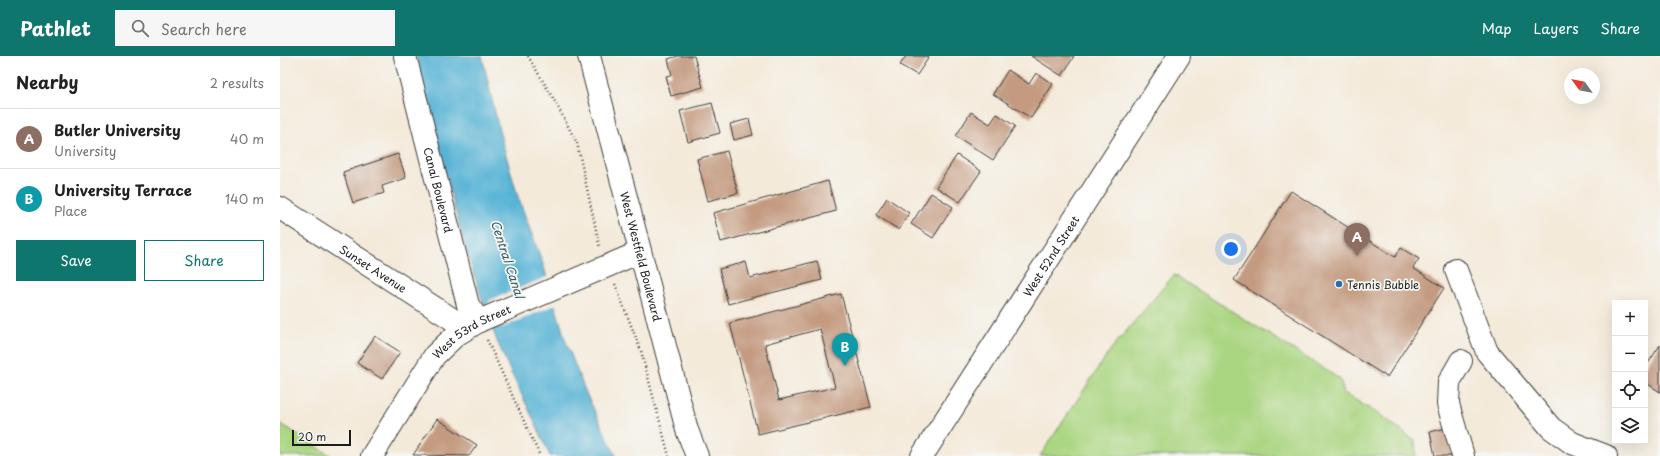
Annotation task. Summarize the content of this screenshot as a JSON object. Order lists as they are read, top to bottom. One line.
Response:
{"streets":{"street":["Canal Boulevard","West Westfield Boulevard","West 52nd Street","Sunset Avenue","West 53rd Street"]},"crossings":[["Canal Boulevard","Sunset Avenue"],["Canal Boulevard","West 53rd Street"],["West Westfield Boulevard","West 53rd Street"],["Sunset Avenue","West 53rd Street"]],"water":["Central Canal"],"places":["Tennis Bubble"],"scale_bar":"20 m","north":"top left","page":{"header":"Pathlet","search":"Search here","nav":["Map","Layers","Share"],"heading":["Nearby","2 results"],"list":[{"mark":"A","name":"Butler University","note":"University","value":"40 m"},{"mark":"B","name":"University Terrace","note":"Place","value":"140 m"}],"pins":["A","B"],"buttons":["Save","Share"],"map_buttons":["+","−"],"scale":"20 m"}}
